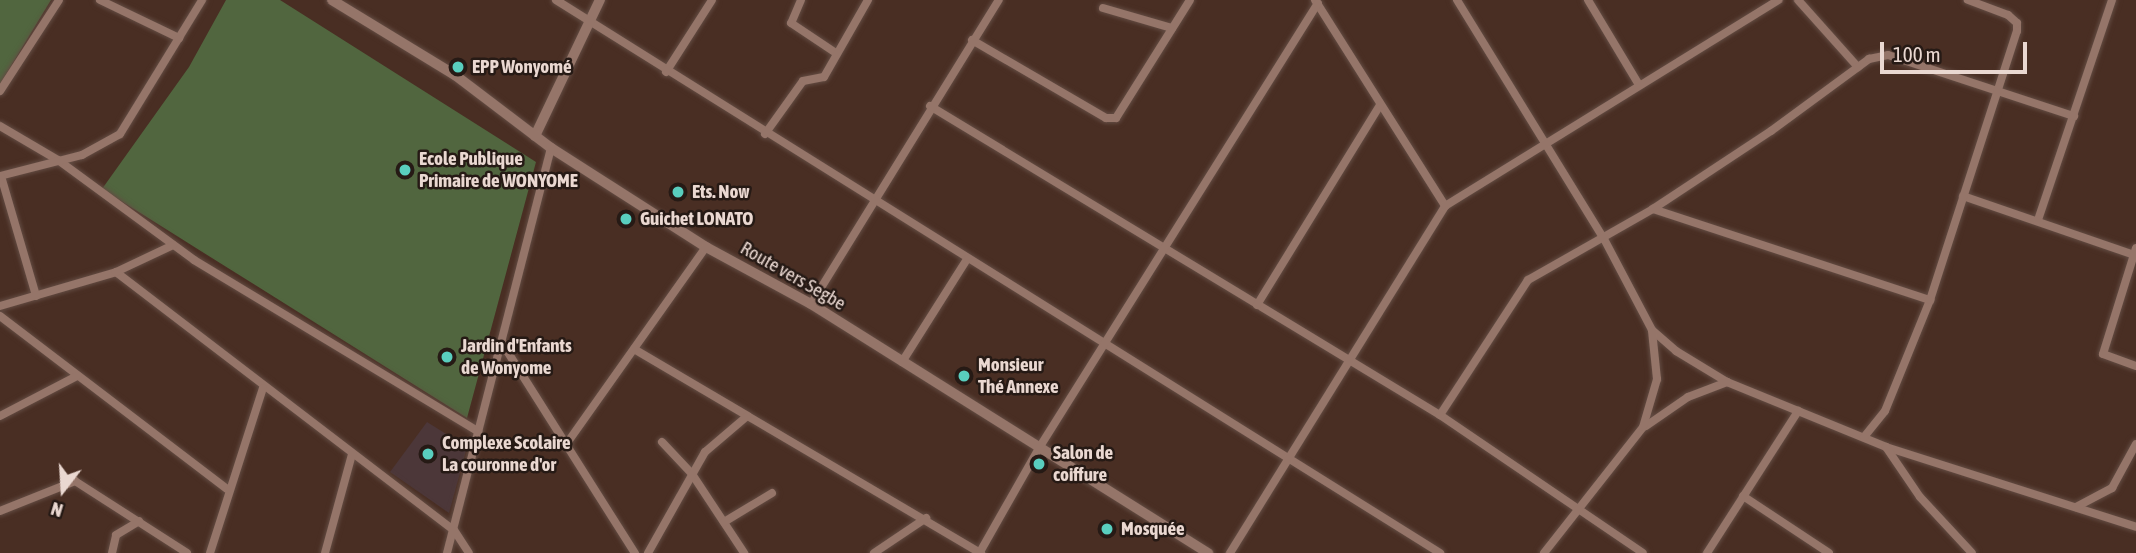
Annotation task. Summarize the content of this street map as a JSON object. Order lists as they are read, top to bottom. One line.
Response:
{"streets":{"main road":["Route vers Segbe"]},"places":["EPP Wonyomé","Ecole Publique Primaire de WONYOME","Ets. Now","Guichet LONATO","Jardin d'Enfants de Wonyome","Monsieur Thé Annexe","Complexe Scolaire La couronne d'or","Salon de coiffure","Mosquée"],"scale_bar":"100 m","north":"bottom"}
